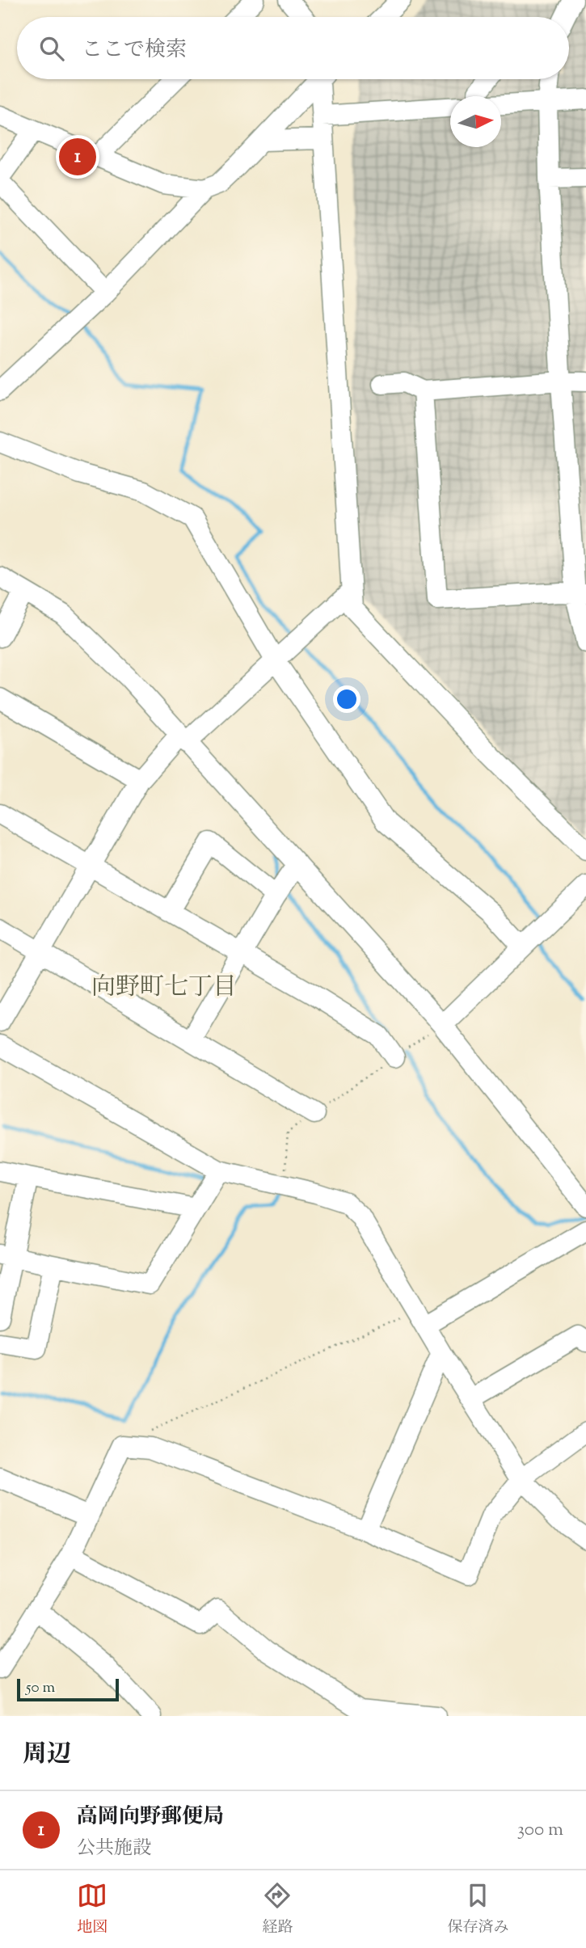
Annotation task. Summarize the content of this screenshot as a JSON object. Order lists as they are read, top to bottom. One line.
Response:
{"districts":["向野町七丁目"],"scale_bar":"50 m","north":"right","page":{"search":"ここで検索","pins":"1","scale":"50 m","heading":"周辺","list":[{"mark":"1","name":"高岡向野郵便局","note":"公共施設","value":"300 m"}],"nav":["地図","経路","保存済み"]}}
